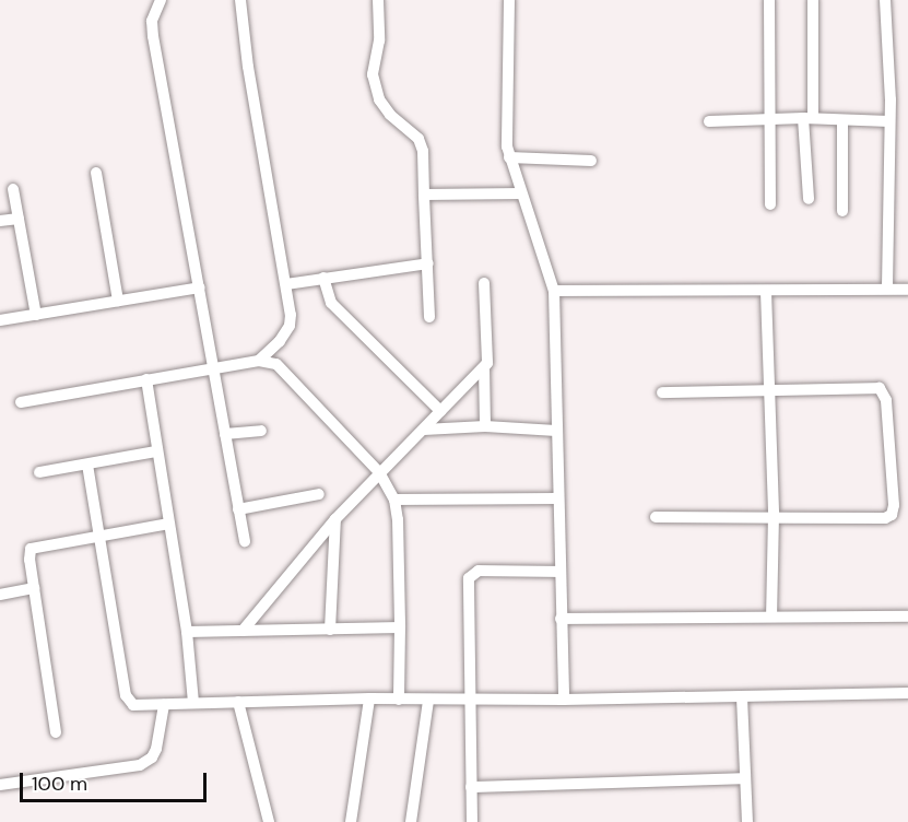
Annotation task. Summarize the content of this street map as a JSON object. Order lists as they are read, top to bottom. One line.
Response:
{"scale_bar":"100 m"}
